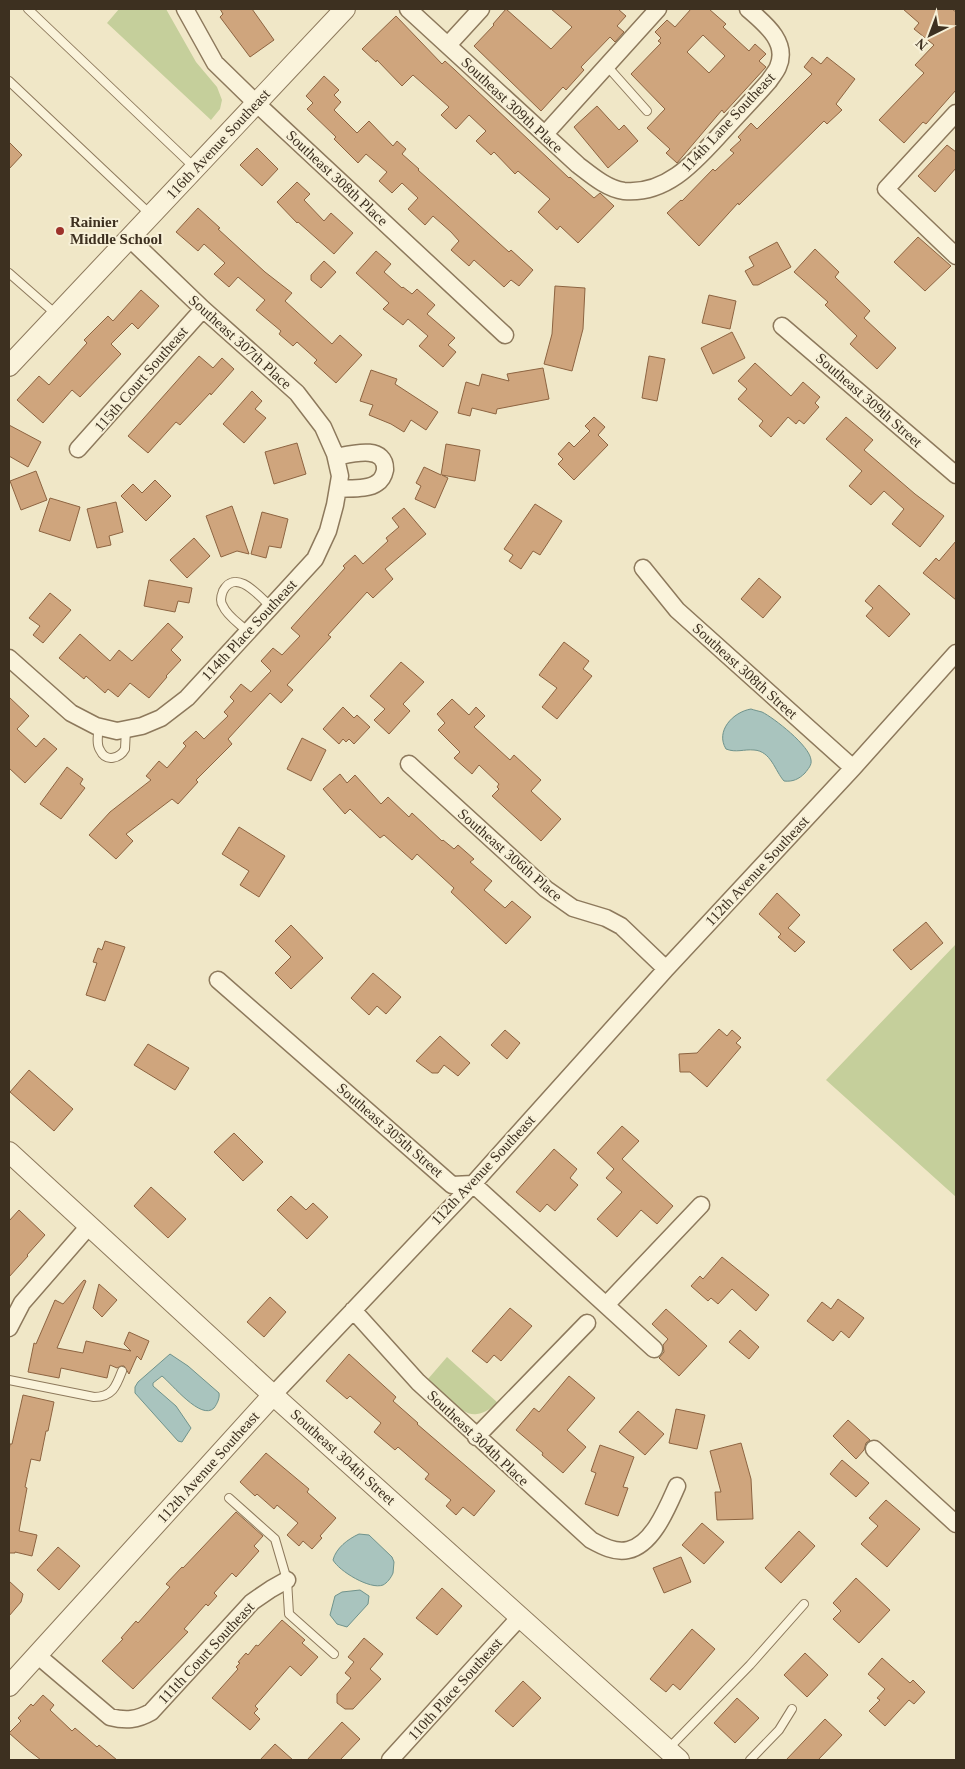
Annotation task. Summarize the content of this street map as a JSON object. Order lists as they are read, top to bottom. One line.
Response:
{"streets":{"street":["Southeast 309th Place","114th Lane Southeast","116th Avenue Southeast","Southeast 308th Place","Southeast 307th Place","115th Court Southeast","Southeast 309th Street","114th Place Southeast","Southeast 308th Street","Southeast 306th Place","112th Avenue Southeast","Southeast 305th Street","Southeast 304th Place","Southeast 304th Street","111th Court Southeast","110th Place Southeast"]},"crossings":[["Southeast 309th Place","114th Lane Southeast"],["116th Avenue Southeast","Southeast 308th Place"],["116th Avenue Southeast","Southeast 307th Place"],["Southeast 307th Place","115th Court Southeast"],["Southeast 307th Place","114th Place Southeast"],["Southeast 308th Street","112th Avenue Southeast"],["Southeast 306th Place","112th Avenue Southeast"],["112th Avenue Southeast","Southeast 305th Street"],["112th Avenue Southeast","Southeast 304th Place"],["112th Avenue Southeast","Southeast 304th Street"],["112th Avenue Southeast","111th Court Southeast"],["Southeast 304th Street","110th Place Southeast"]],"places":["Rainier Middle School"],"north":"bottom left"}
